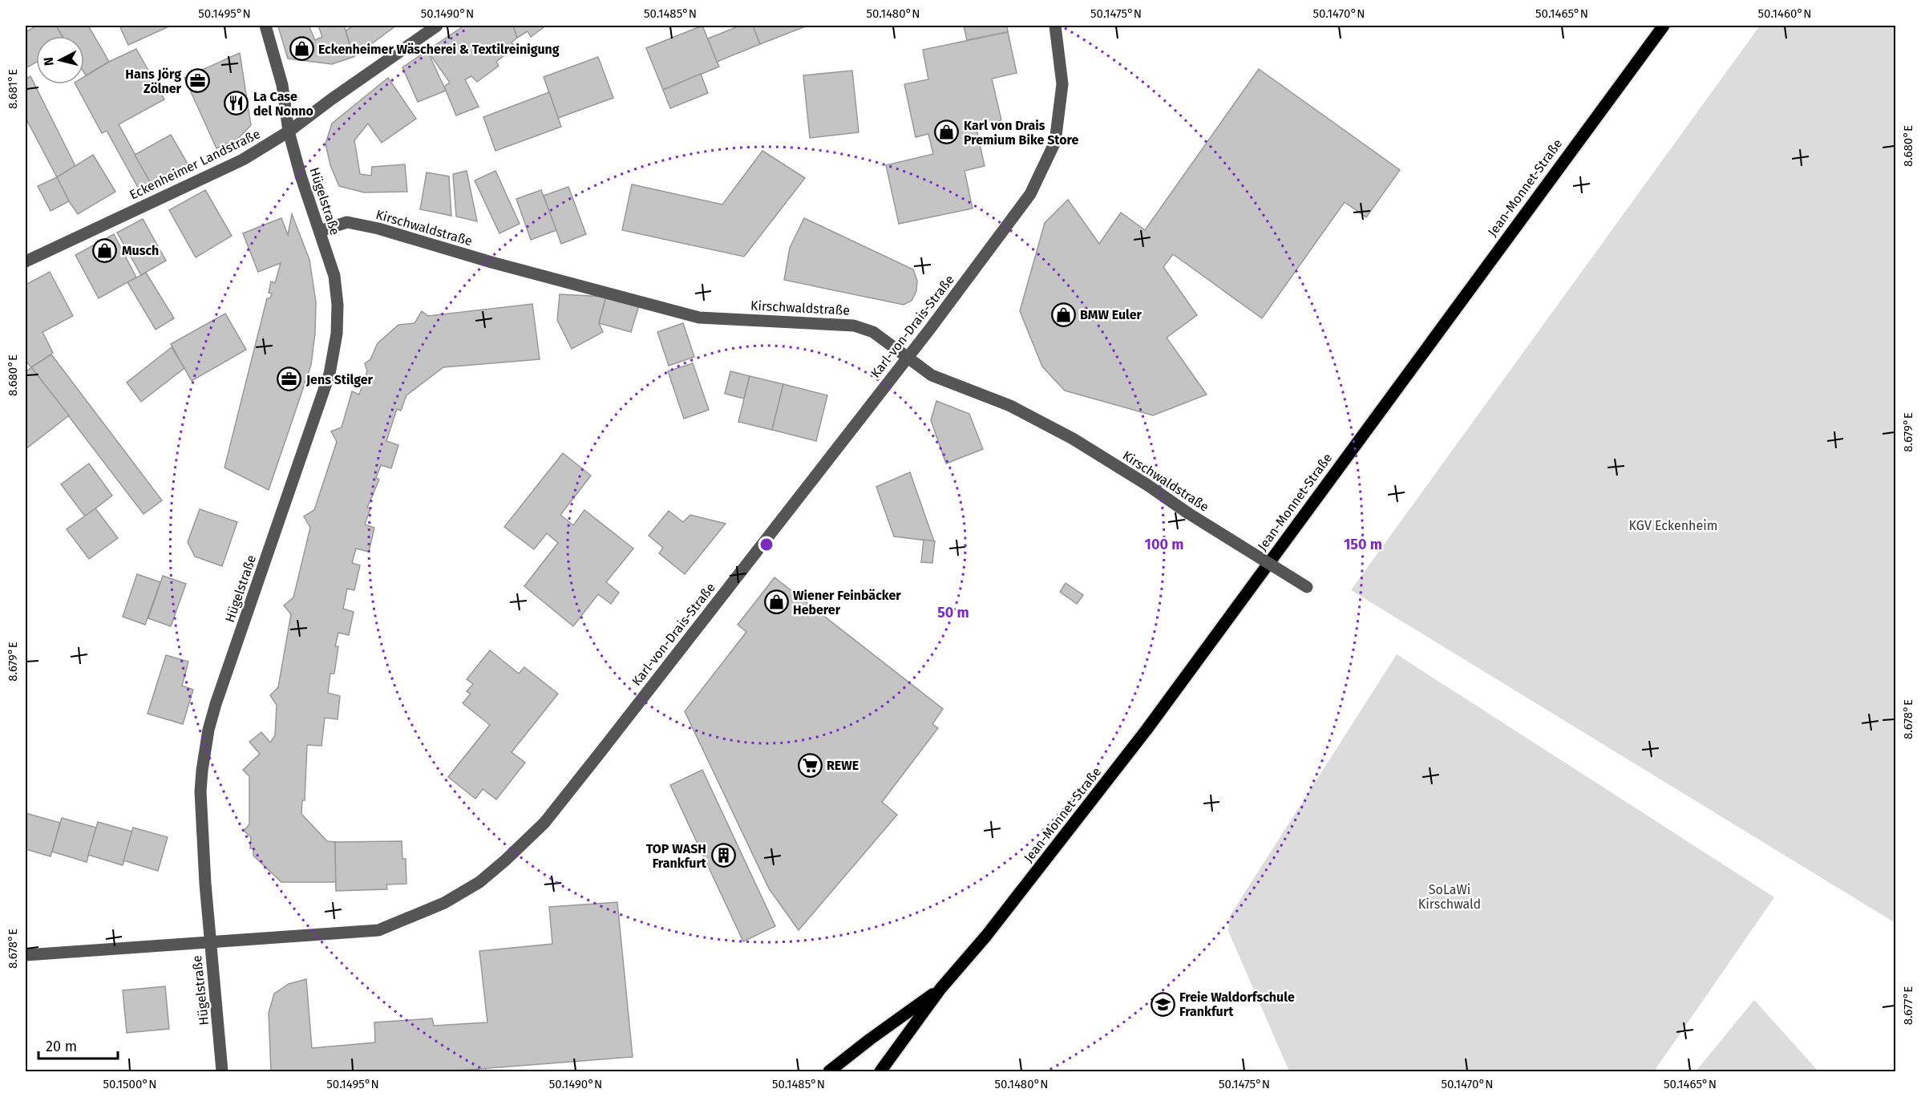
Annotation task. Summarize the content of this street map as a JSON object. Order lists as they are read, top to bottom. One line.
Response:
{"streets":{"main road":["Jean-Monnet-Straße"],"street":["Eckenheimer Landstraße","Hügelstraße","Kirschwaldstraße","Karl-von-Drais-Straße"]},"crossings":[["Eckenheimer Landstraße","Hügelstraße"],["Hügelstraße","Kirschwaldstraße"],["Hügelstraße","Karl-von-Drais-Straße"],["Kirschwaldstraße","Karl-von-Drais-Straße"]],"parks":["KGV Eckenheim","SoLaWi Kirschwald"],"places":{"shop":["Eckenheimer Wäscherei & Textilreinigung","Karl von Drais Premium Bike Store","Musch","BMW Euler","Wiener Feinbäcker Heberer"],"office":["Hans Jörg Zölner","Jens Stilger"],"restaurant":["La Case del Nonno"],"supermarket":["REWE"],"building":["TOP WASH Frankfurt"],"school or university":["Freie Waldorfschule Frankfurt"]},"scale_bar":"20 m","north":"left","coordinates":["50.1495°N","50.1490°N","50.1485°N","50.1480°N","50.1475°N","50.1470°N","50.1465°N","50.1460°N","8.681°E","8.680°E","8.679°E","8.678°E","8.677°E","50.1500°N"],"rings":["100 m","150 m","50 m"]}
